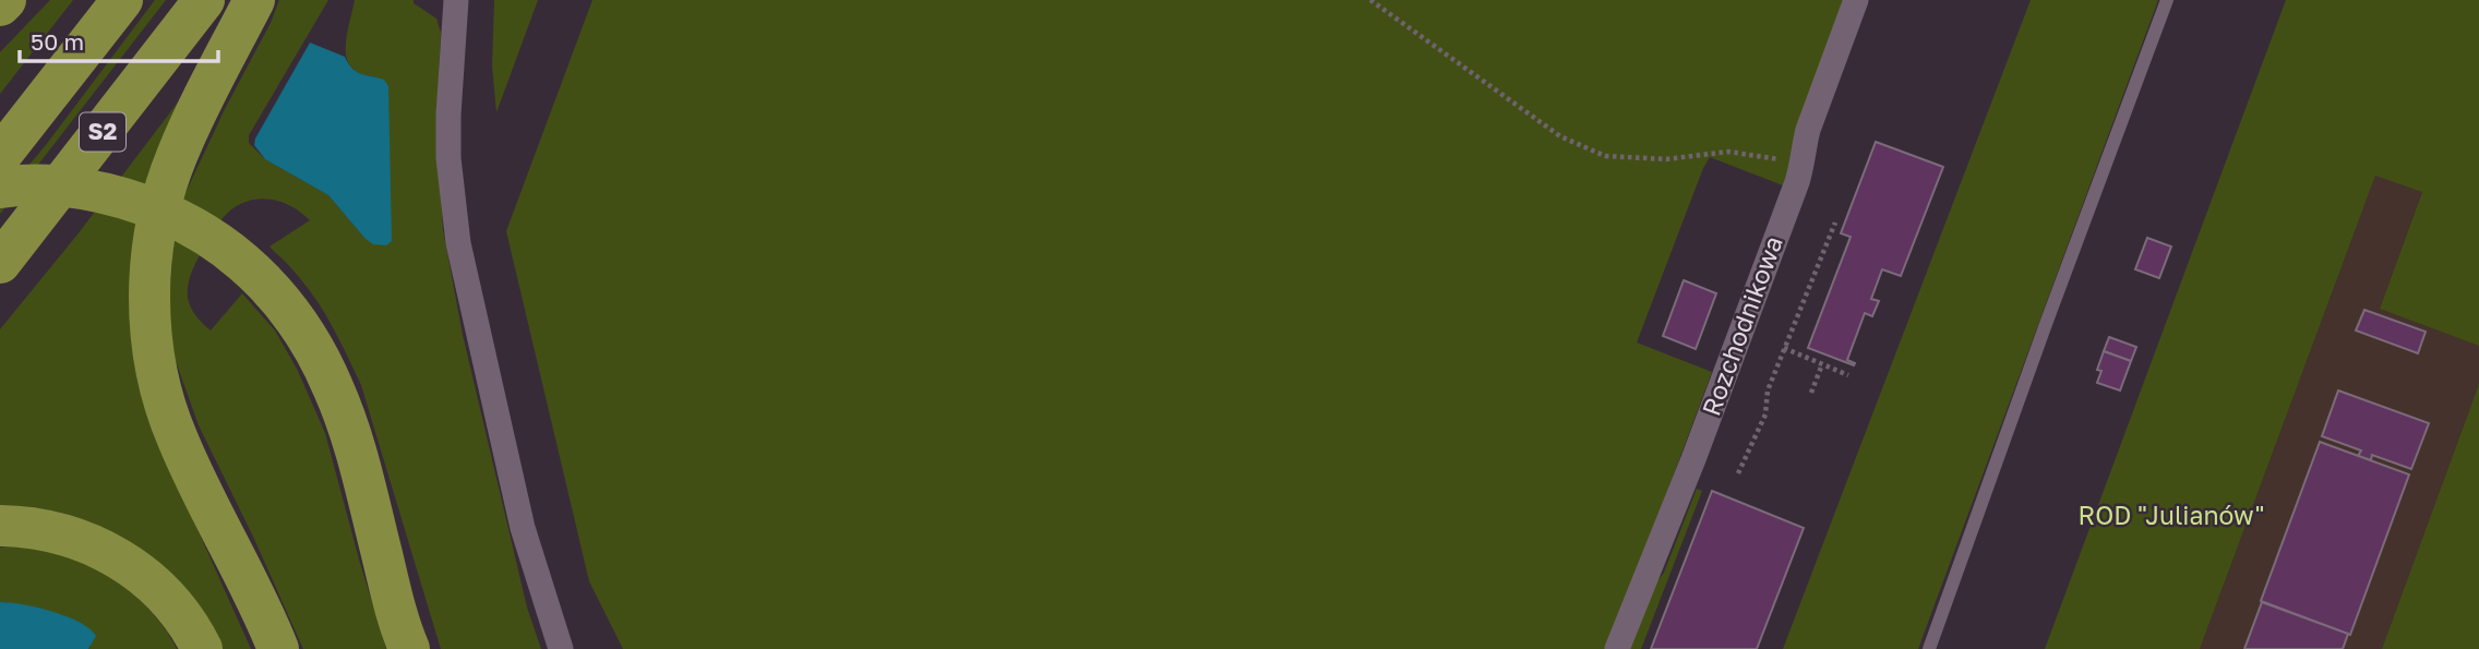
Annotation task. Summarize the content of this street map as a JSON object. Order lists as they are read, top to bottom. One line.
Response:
{"streets":{"highway":["S2"],"street":["Rozchodnikowa"]},"parks":["ROD \"Julianów\""],"scale_bar":"50 m"}
